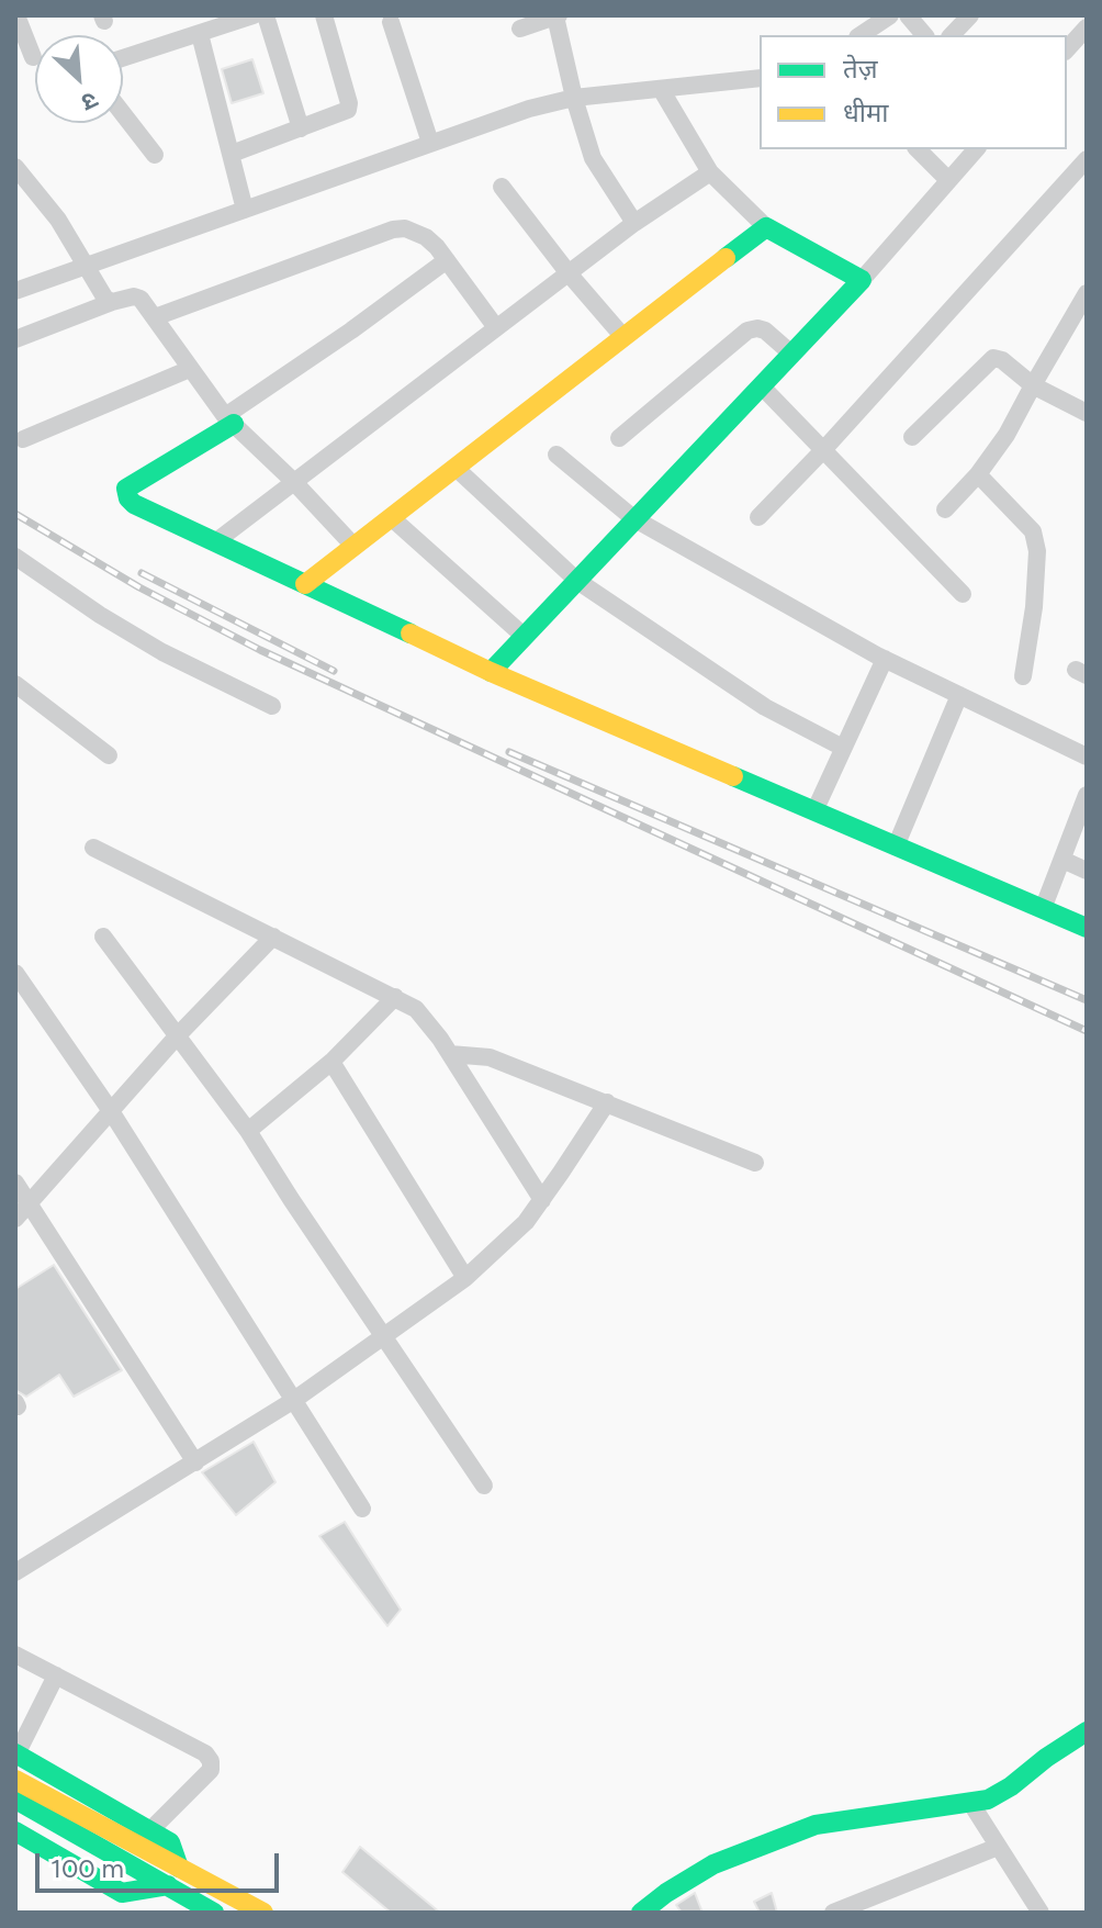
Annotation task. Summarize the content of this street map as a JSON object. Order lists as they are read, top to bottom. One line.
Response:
{"legend":["तेज़","धीमा"],"scale_bar":"100 m","north":"bottom right"}
